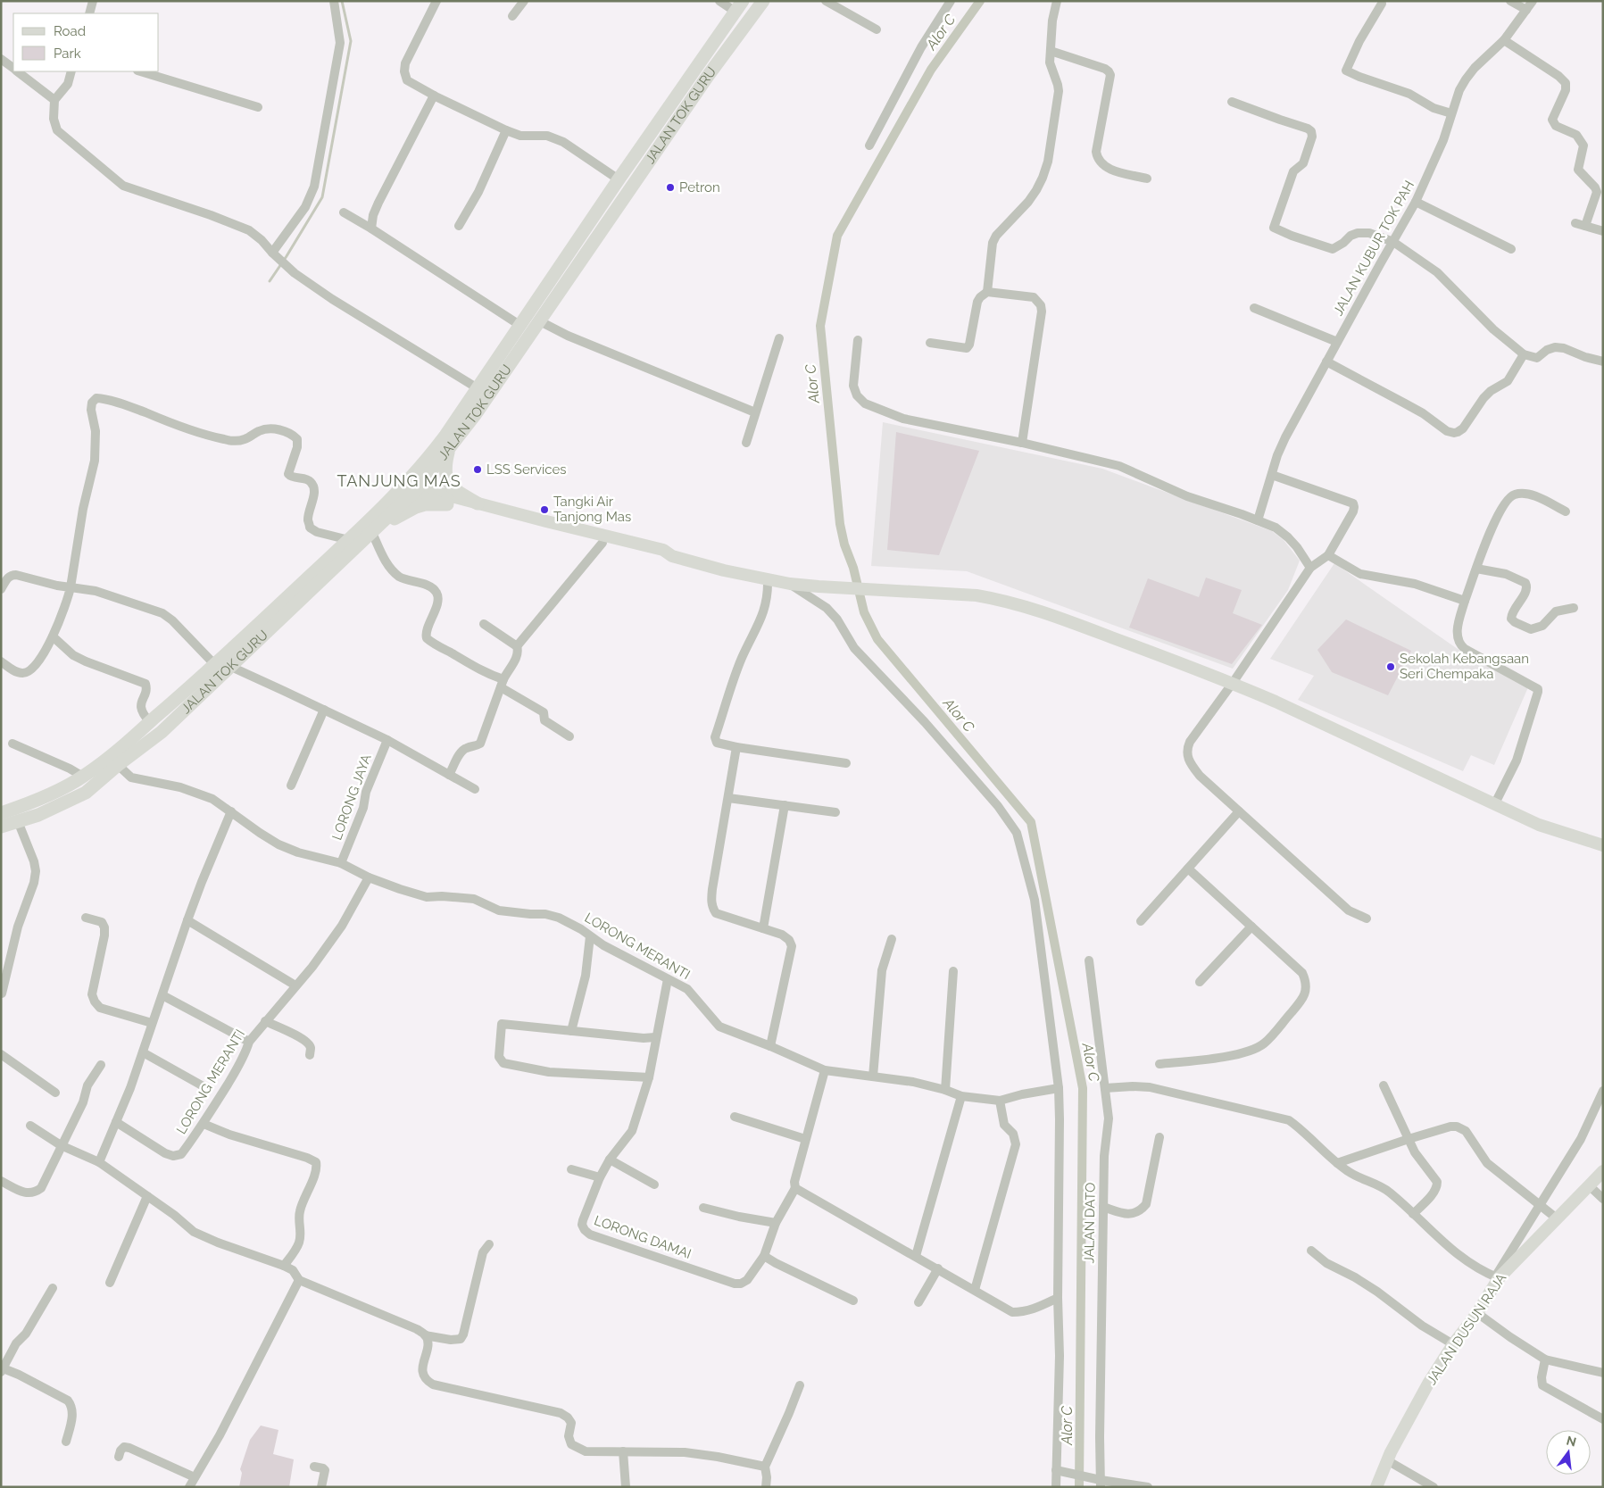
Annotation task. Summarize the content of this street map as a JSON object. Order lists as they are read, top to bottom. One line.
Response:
{"streets":{"main road":["JALAN TOK GURU","JALAN DUSUN RAJA"],"street":["JALAN KUBUR TOK PAH","LORONG JAYA","LORONG MERANTI","JALAN DATO","LORONG DAMAI"]},"crossings":[["JALAN TOK GURU","LORONG MERANTI"],["LORONG JAYA","LORONG MERANTI"],["LORONG MERANTI","LORONG DAMAI"]],"districts":["TANJUNG MAS"],"water":["Alor C"],"places":["Petron","LSS Services","Tangki Air Tanjong Mas","Sekolah Kebangsaan Seri Chempaka"],"legend":["Road","Park"],"north":"top"}
